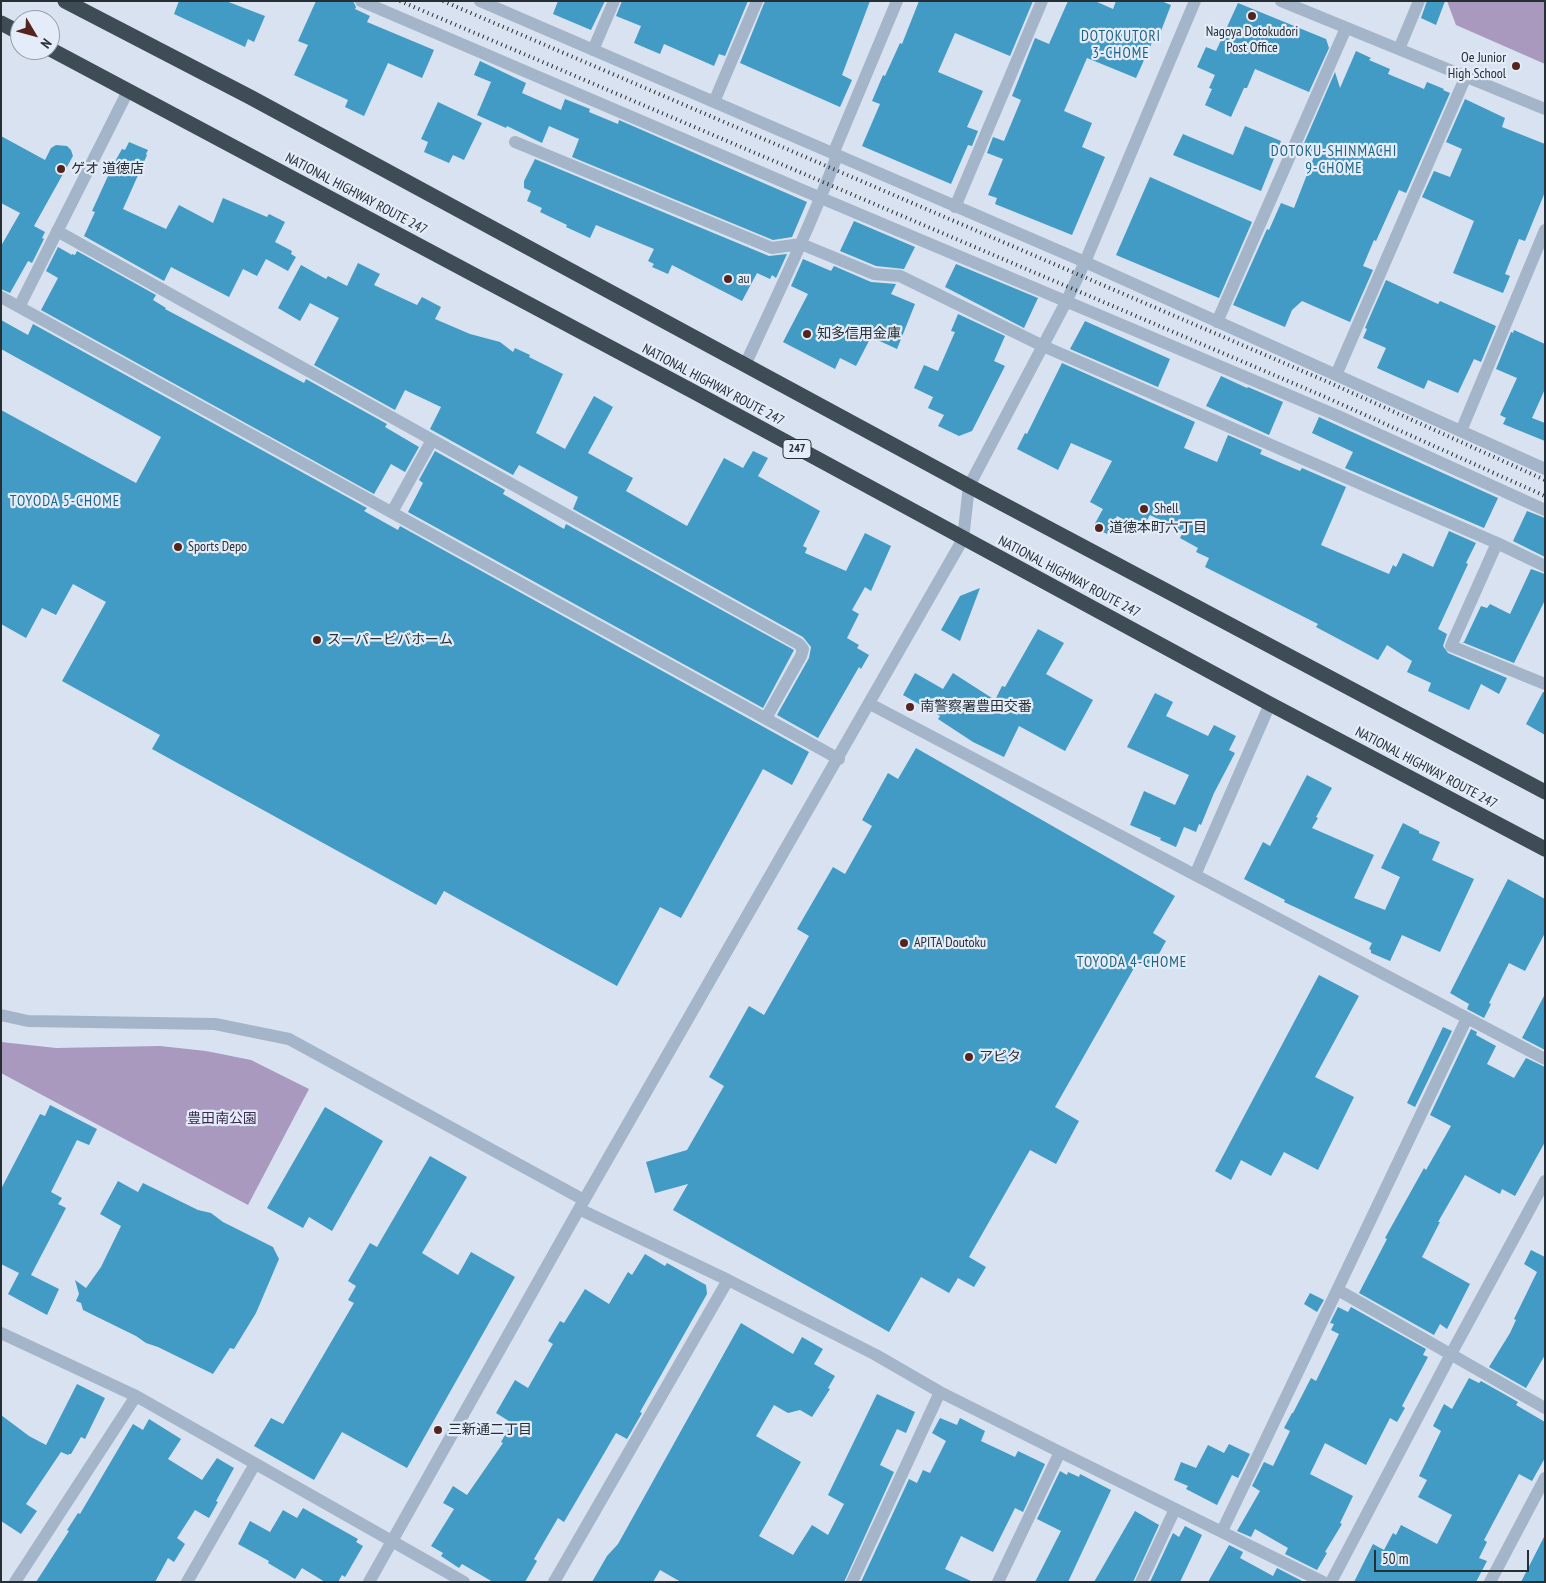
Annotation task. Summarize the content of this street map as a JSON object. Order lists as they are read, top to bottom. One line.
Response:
{"streets":{"highway":["NATIONAL HIGHWAY ROUTE 247","247"]},"districts":["DOTOKUTORI 3-CHOME","DOTOKU-SHINMACHI 9-CHOME","TOYODA 5-CHOME","TOYODA 4-CHOME"],"parks":["豊田南公園"],"places":["Nagoya Dotokudori Post Office","Oe Junior High School","ゲオ 道徳店","au","知多信用金庫","Shell","道徳本町六丁目","Sports Depo","スーパービバホーム","南警察署豊田交番","APITA Doutoku","アピタ","三新通二丁目"],"scale_bar":"50 m","north":"bottom right"}
